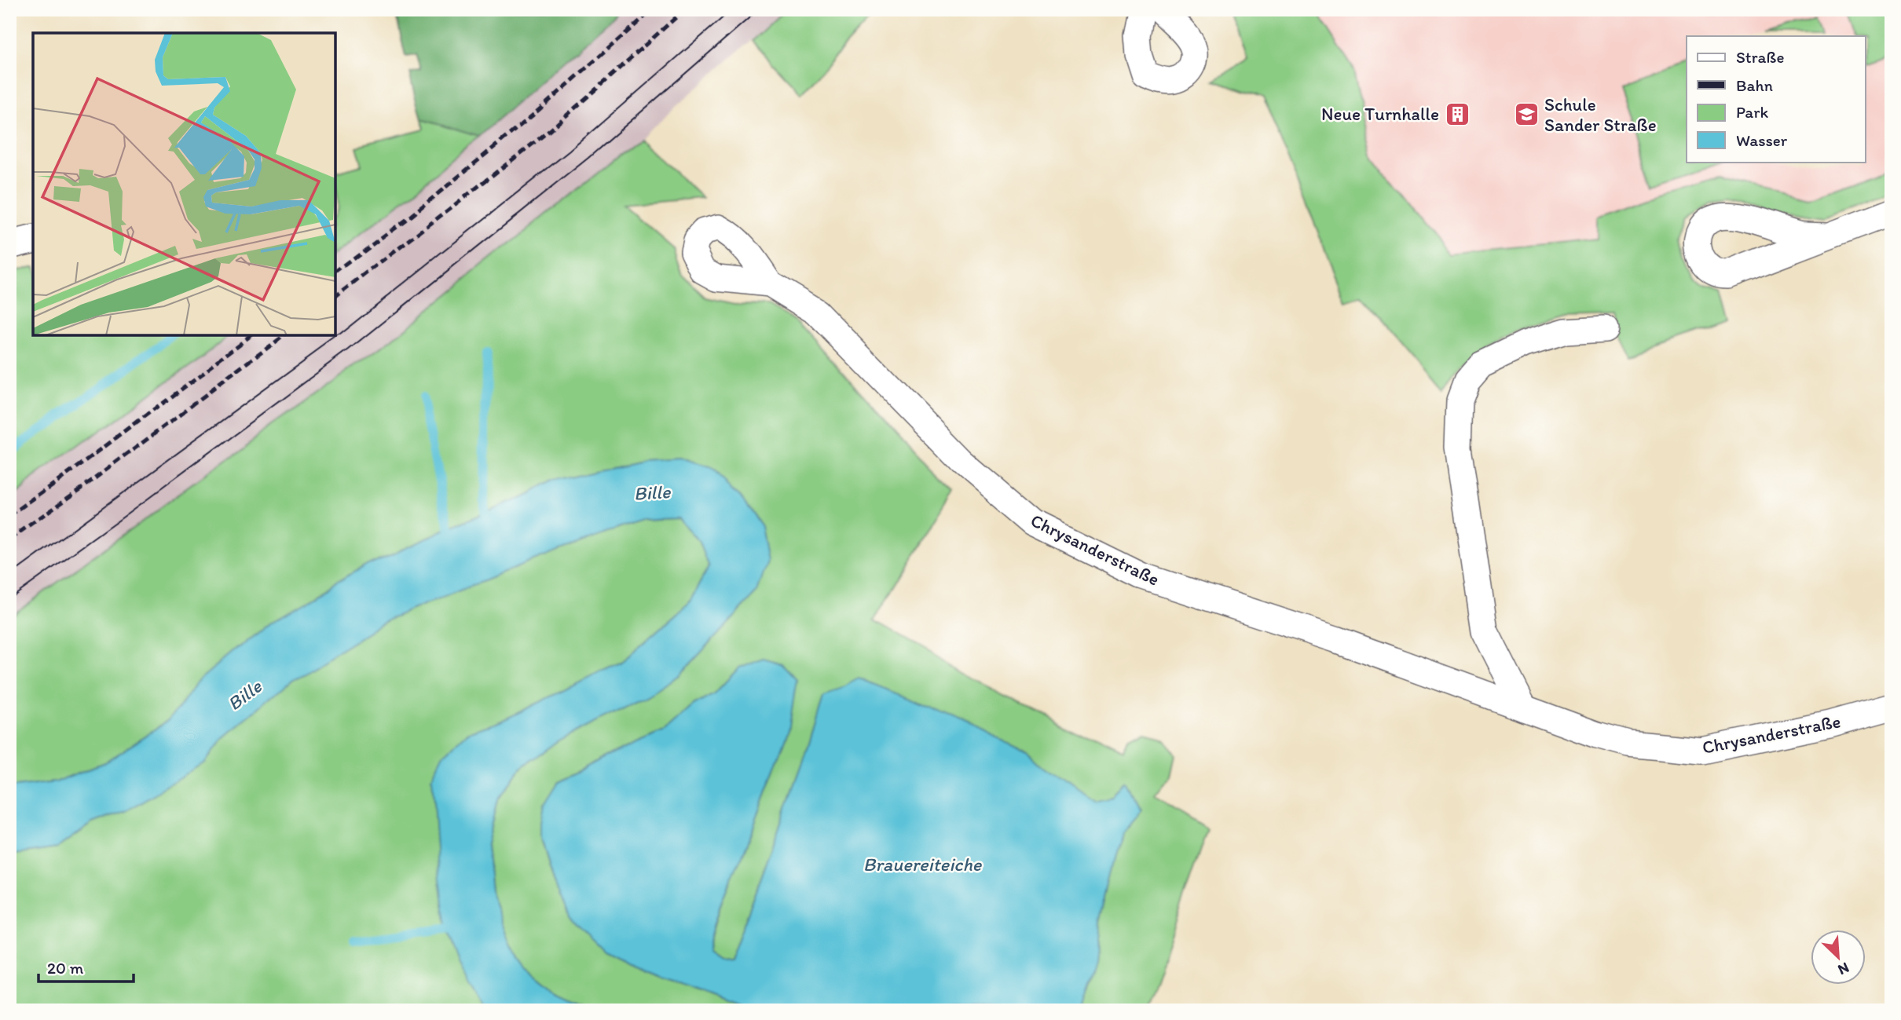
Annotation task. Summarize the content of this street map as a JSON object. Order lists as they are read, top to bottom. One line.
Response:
{"streets":{"street":["Chrysanderstraße"]},"water":["Bille","Brauereiteiche"],"places":{"building":["Neue Turnhalle"],"school or university":["Schule Sander Straße"]},"legend":["Straße","Bahn","Park","Wasser"],"scale_bar":"20 m","north":"bottom right"}
